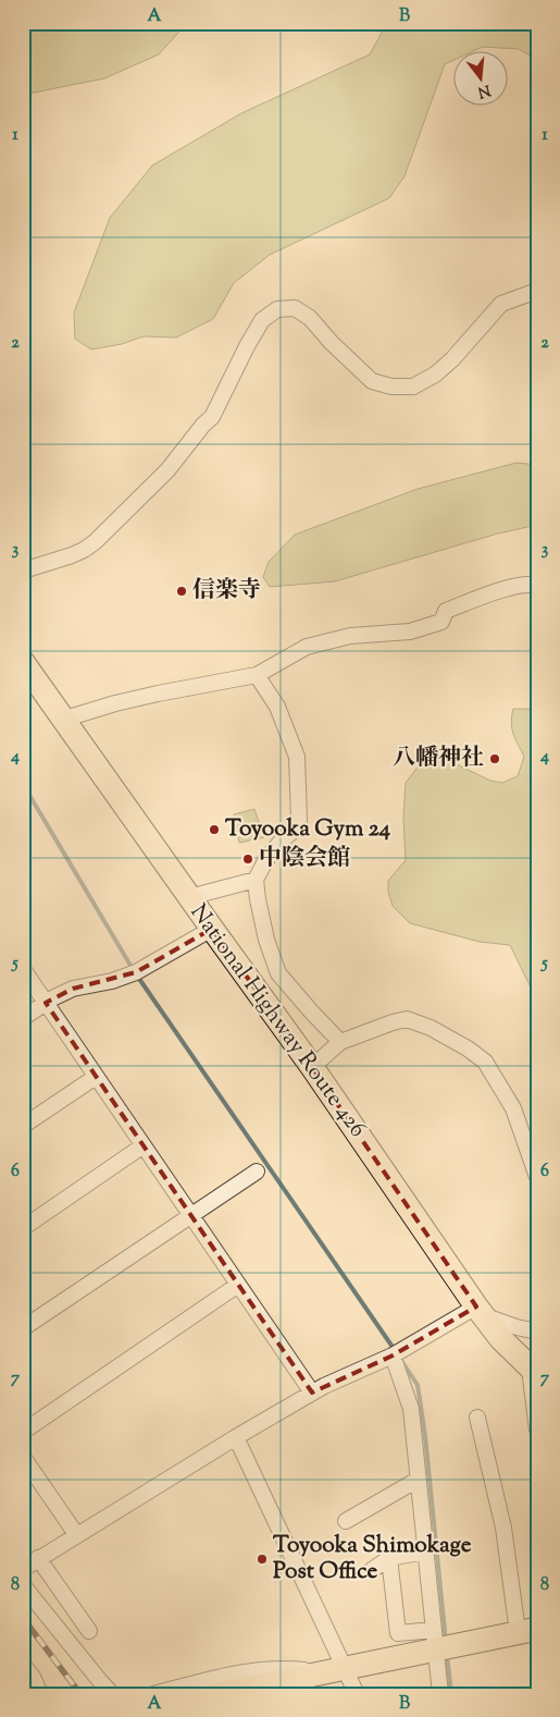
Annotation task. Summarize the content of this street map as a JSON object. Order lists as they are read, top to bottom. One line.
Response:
{"streets":{"highway":["National Highway Route 426"]},"places":["信楽寺","八幡神社","Toyooka Gym 24","中陰会館","Toyooka Shimokage Post Office"],"north":"bottom","grid":{"columns":["A","B"],"rows":["1","2","3","4","5","6","7","8"]}}
